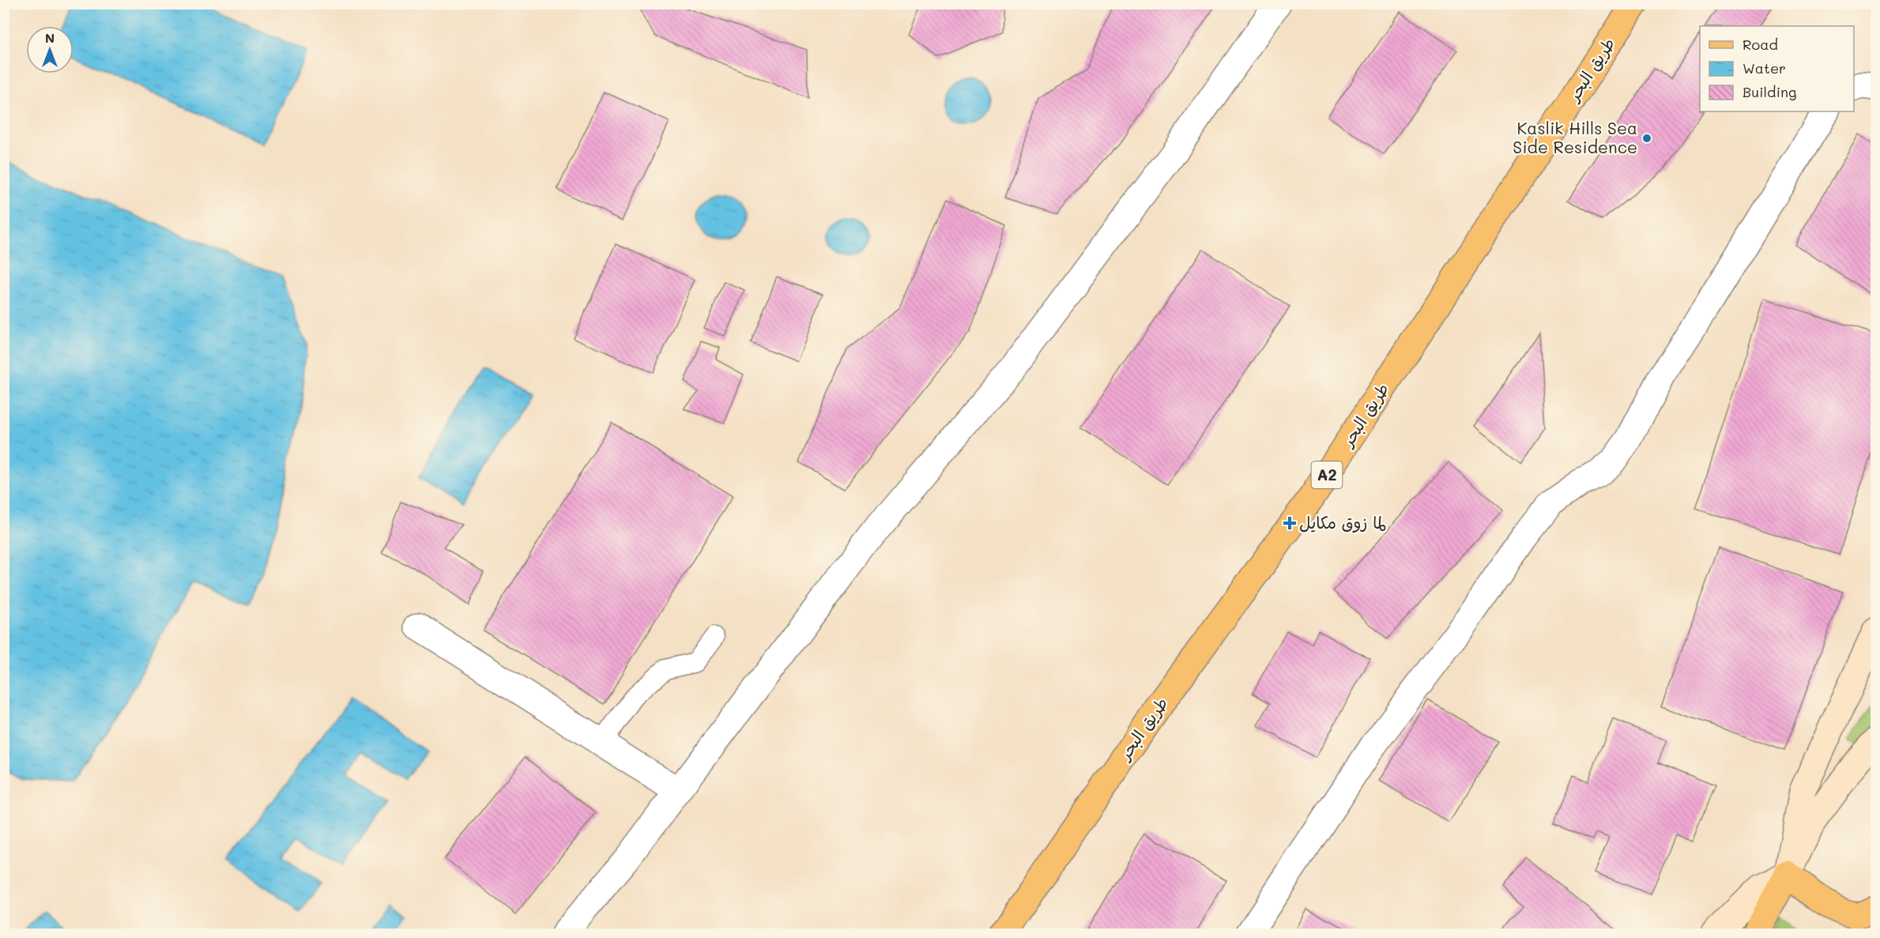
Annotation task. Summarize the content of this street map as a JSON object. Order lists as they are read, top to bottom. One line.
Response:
{"streets":{"main road":["طريق البحر","A2"]},"places":{"other":["Kaslik Hills Sea Side Residence"],"health":["لما زوق مكايل"]},"legend":["Road","Water","Building"],"north":"top"}
